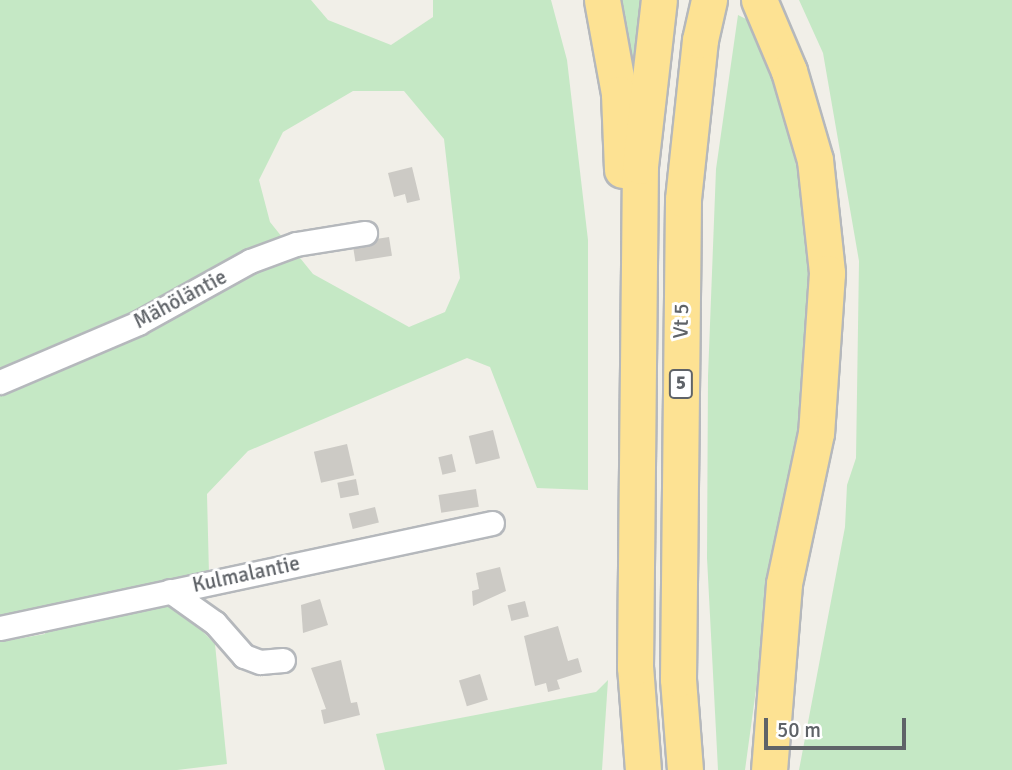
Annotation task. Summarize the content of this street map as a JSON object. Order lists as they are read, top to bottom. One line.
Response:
{"streets":{"highway":["Vt 5","5"],"street":["Mähöläntie","Kulmalantie"]},"scale_bar":"50 m"}
